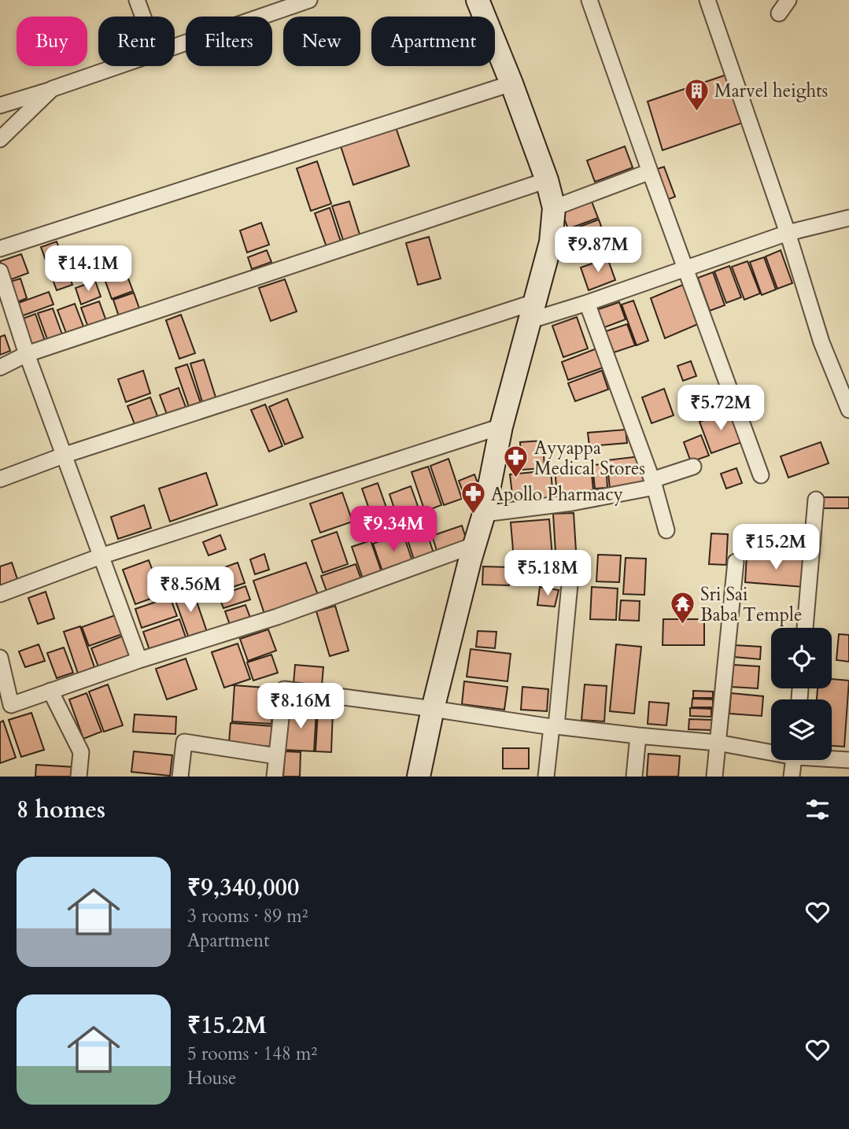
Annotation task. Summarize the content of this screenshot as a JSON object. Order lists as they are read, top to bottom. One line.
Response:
{"places":{"building":["Marvel heights"],"pharmacy":["Ayyappa Medical Stores","Apollo Pharmacy"],"temple":["Sri Sai Baba Temple"]},"page":{"chip":["Buy","Rent","Filters","New","Apartment"],"price":["₹9.87M","₹14.1M","₹5.72M","₹9.34M","₹15.2M","₹5.18M","₹8.56M","₹8.16M"],"heading":"8 homes","list":[{"name":"₹9,340,000","note":"3 rooms · 89 m² · Apartment"},{"name":"₹15.2M","note":"5 rooms · 148 m² · House"}]}}
